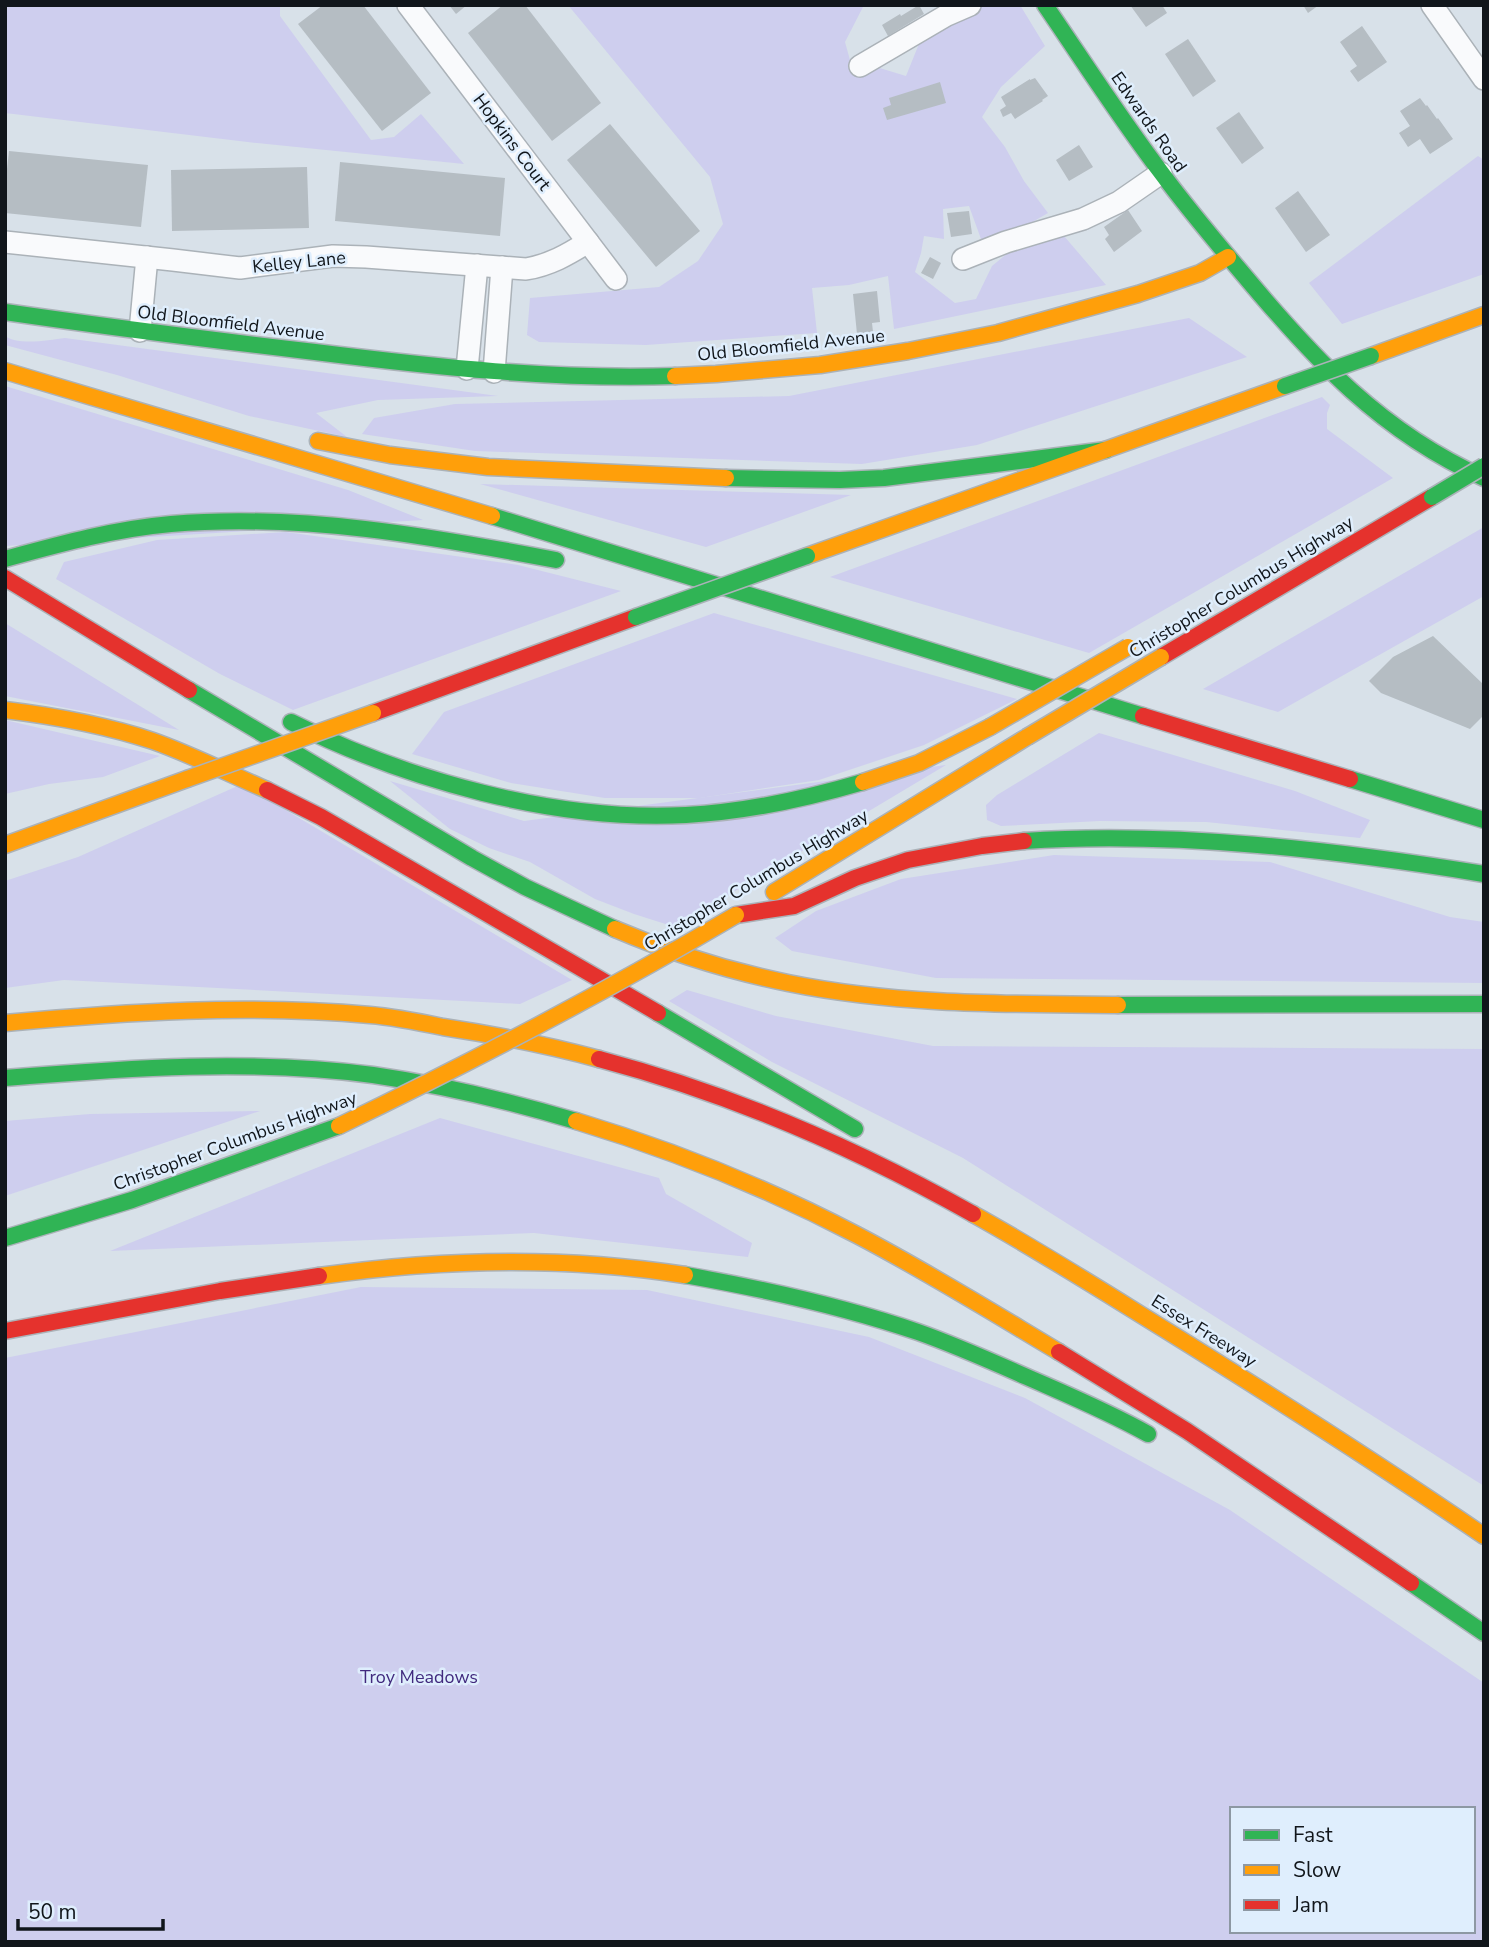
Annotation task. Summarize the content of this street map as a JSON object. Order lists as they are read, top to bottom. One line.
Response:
{"streets":{"main road":["Edwards Road","Old Bloomfield Avenue","Christopher Columbus Highway","Essex Freeway"],"street":["Hopkins Court","Kelley Lane"]},"crossings":[["Edwards Road","Old Bloomfield Avenue"],["Hopkins Court","Kelley Lane"]],"parks":["Troy Meadows"],"legend":["Fast","Slow","Jam"],"scale_bar":"50 m"}
